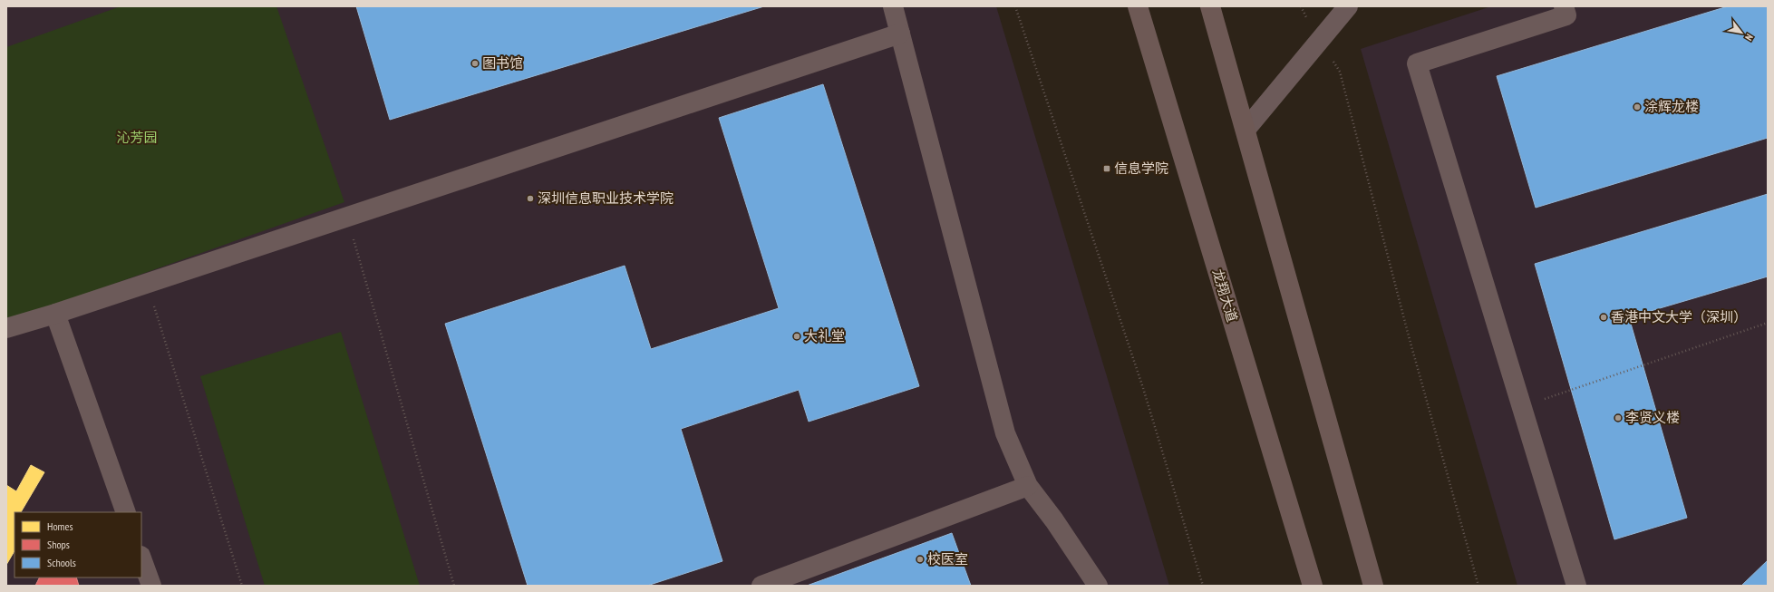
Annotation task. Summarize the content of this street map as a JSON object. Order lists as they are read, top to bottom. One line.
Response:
{"streets":{"main road":["龙翔大道"]},"parks":["沁芳园"],"places":{"other":["图书馆","涂辉龙楼","深圳信息职业技术学院","香港中文大学（深圳）","大礼堂","李贤义楼","校医室"],"transit":["信息学院"]},"legend":["Homes","Shops","Schools"],"north":"bottom right"}
